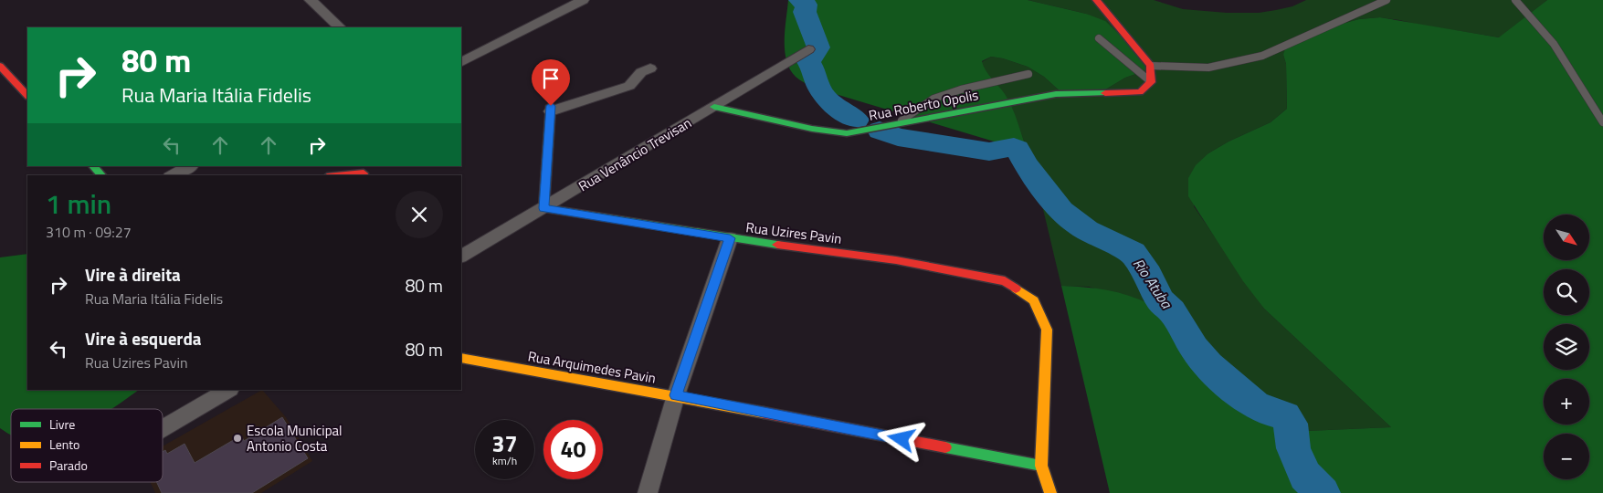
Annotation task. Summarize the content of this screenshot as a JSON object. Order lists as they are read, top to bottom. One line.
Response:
{"streets":{"street":["Rua Roberto Opolis","Rua Venâncio Trevisan","Rua Uzires Pavin","Rua Arquimedes Pavin"]},"crossings":[["Rua Roberto Opolis","Rua Venâncio Trevisan"],["Rua Venâncio Trevisan","Rua Uzires Pavin"],["Rua Uzires Pavin","Rua Arquimedes Pavin"]],"water":["Rio Atuba"],"places":["Escola Municipal Antonio Costa"],"legend":["Livre","Lento","Parado"],"north":"bottom right","page":{"turn":["80 m","Rua Maria Itália Fidelis"],"heading":["1 min","310 m · 09:27"],"map_buttons":["+","−"],"list":[{"name":"Vire à direita","note":"Rua Maria Itália Fidelis","value":"80 m"},{"name":"Vire à esquerda","note":"Rua Uzires Pavin","value":"80 m"}],"speed":"37 km/h","limit":"40"}}
